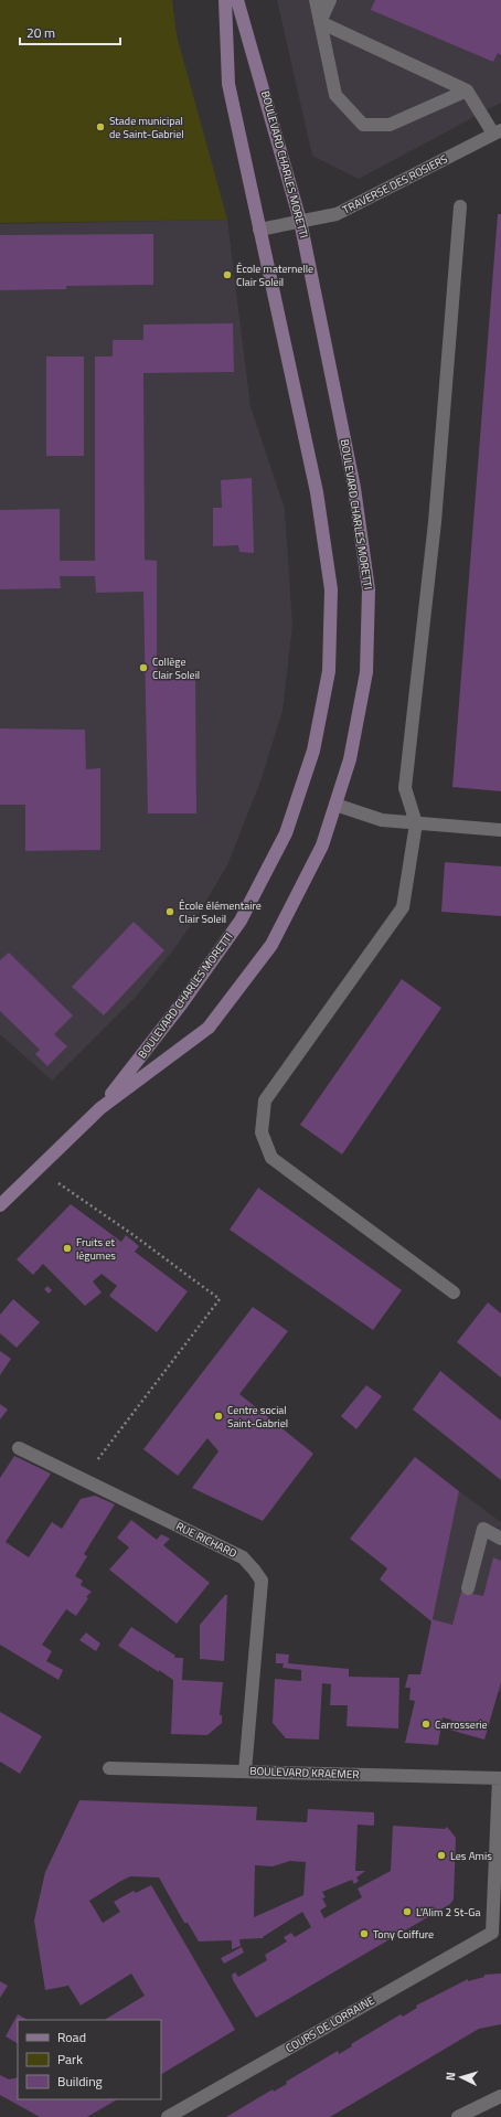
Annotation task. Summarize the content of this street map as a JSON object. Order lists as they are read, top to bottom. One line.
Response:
{"streets":{"street":["BOULEVARD CHARLES MORETTI","TRAVERSE DES ROSIERS","RUE RICHARD","BOULEVARD KRAEMER","COURS DE LORRAINE"]},"crossings":[["BOULEVARD CHARLES MORETTI","TRAVERSE DES ROSIERS"],["RUE RICHARD","BOULEVARD KRAEMER"]],"places":["Stade municipal de Saint-Gabriel","École maternelle Clair Soleil","Collège Clair Soleil","École élémentaire Clair Soleil","Fruits et légumes","Centre social Saint-Gabriel","Carrosserie","Les Amis","L'Alim 2 St-Ga","Tony Coiffure"],"legend":["Road","Park","Building"],"scale_bar":"20 m","north":"left"}
